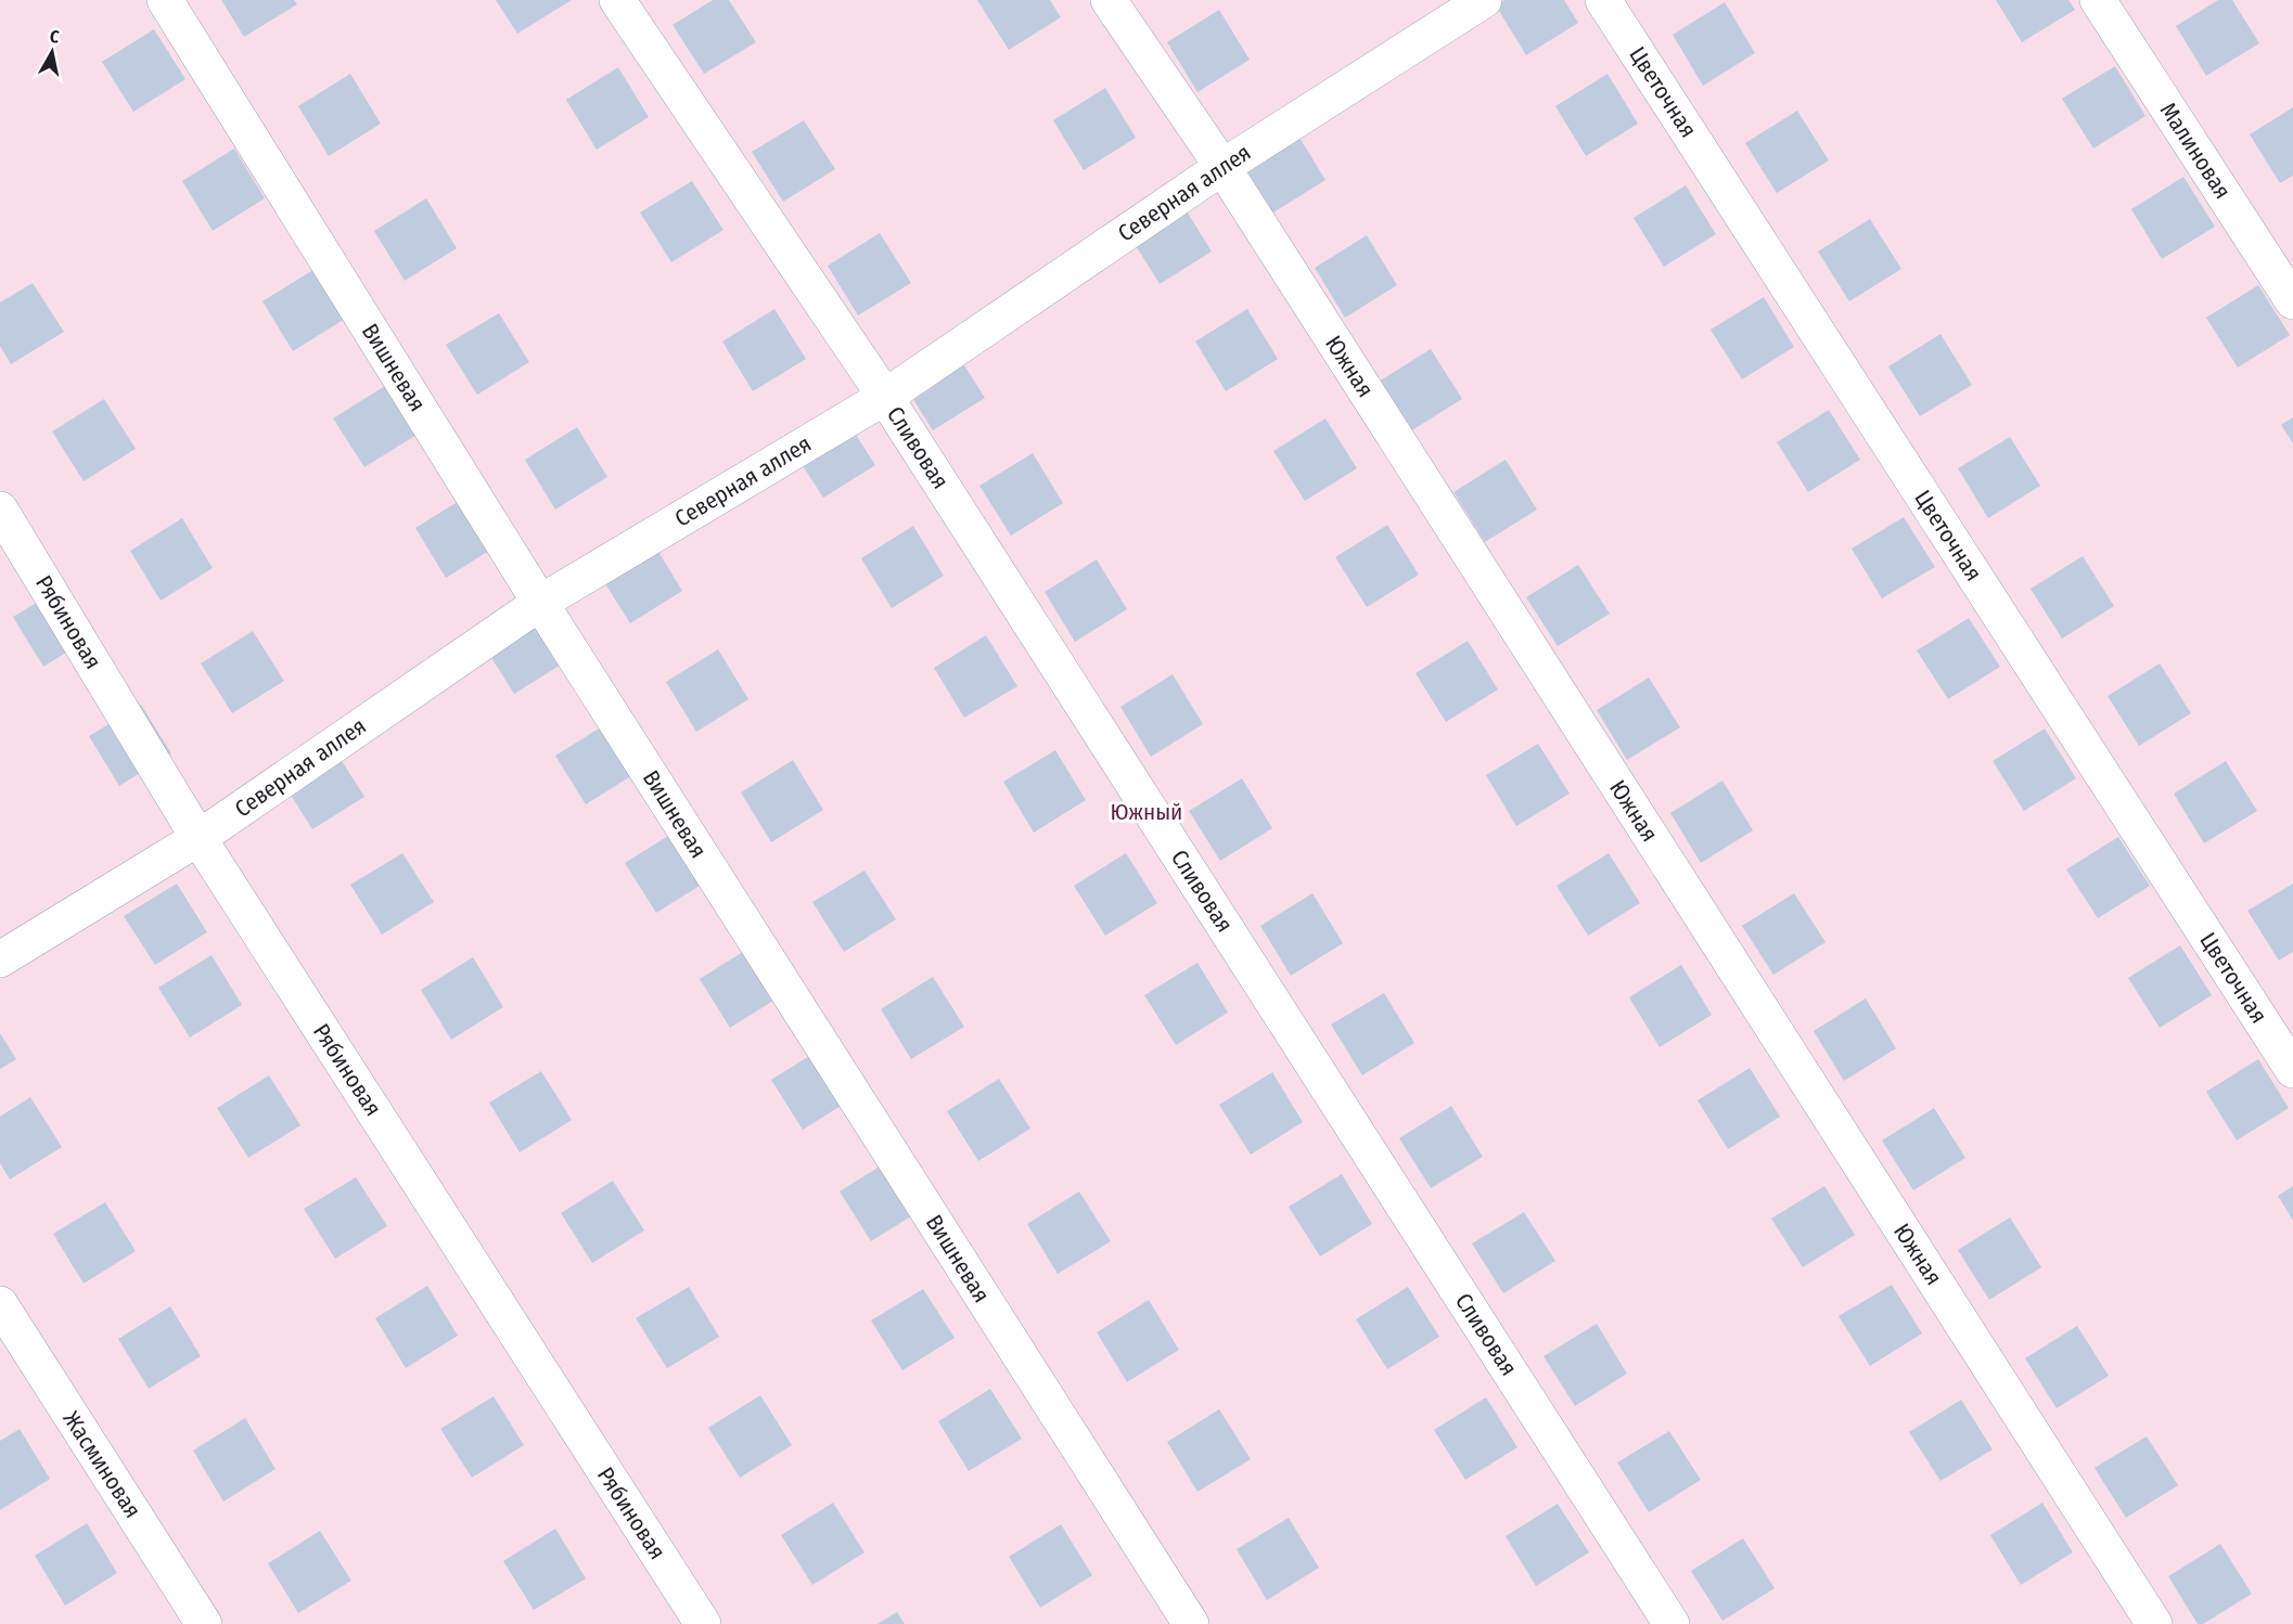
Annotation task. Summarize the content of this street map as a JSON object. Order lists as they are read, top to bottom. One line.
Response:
{"streets":{"street":["Цветочная","Малиновая","Северная аллея","Южная","Вишневая","Сливовая","Рябиновая","Жасминовая"]},"crossings":[["Северная аллея","Южная"],["Северная аллея","Вишневая"],["Северная аллея","Сливовая"],["Северная аллея","Рябиновая"]],"parks":["Южный"],"north":"top"}
